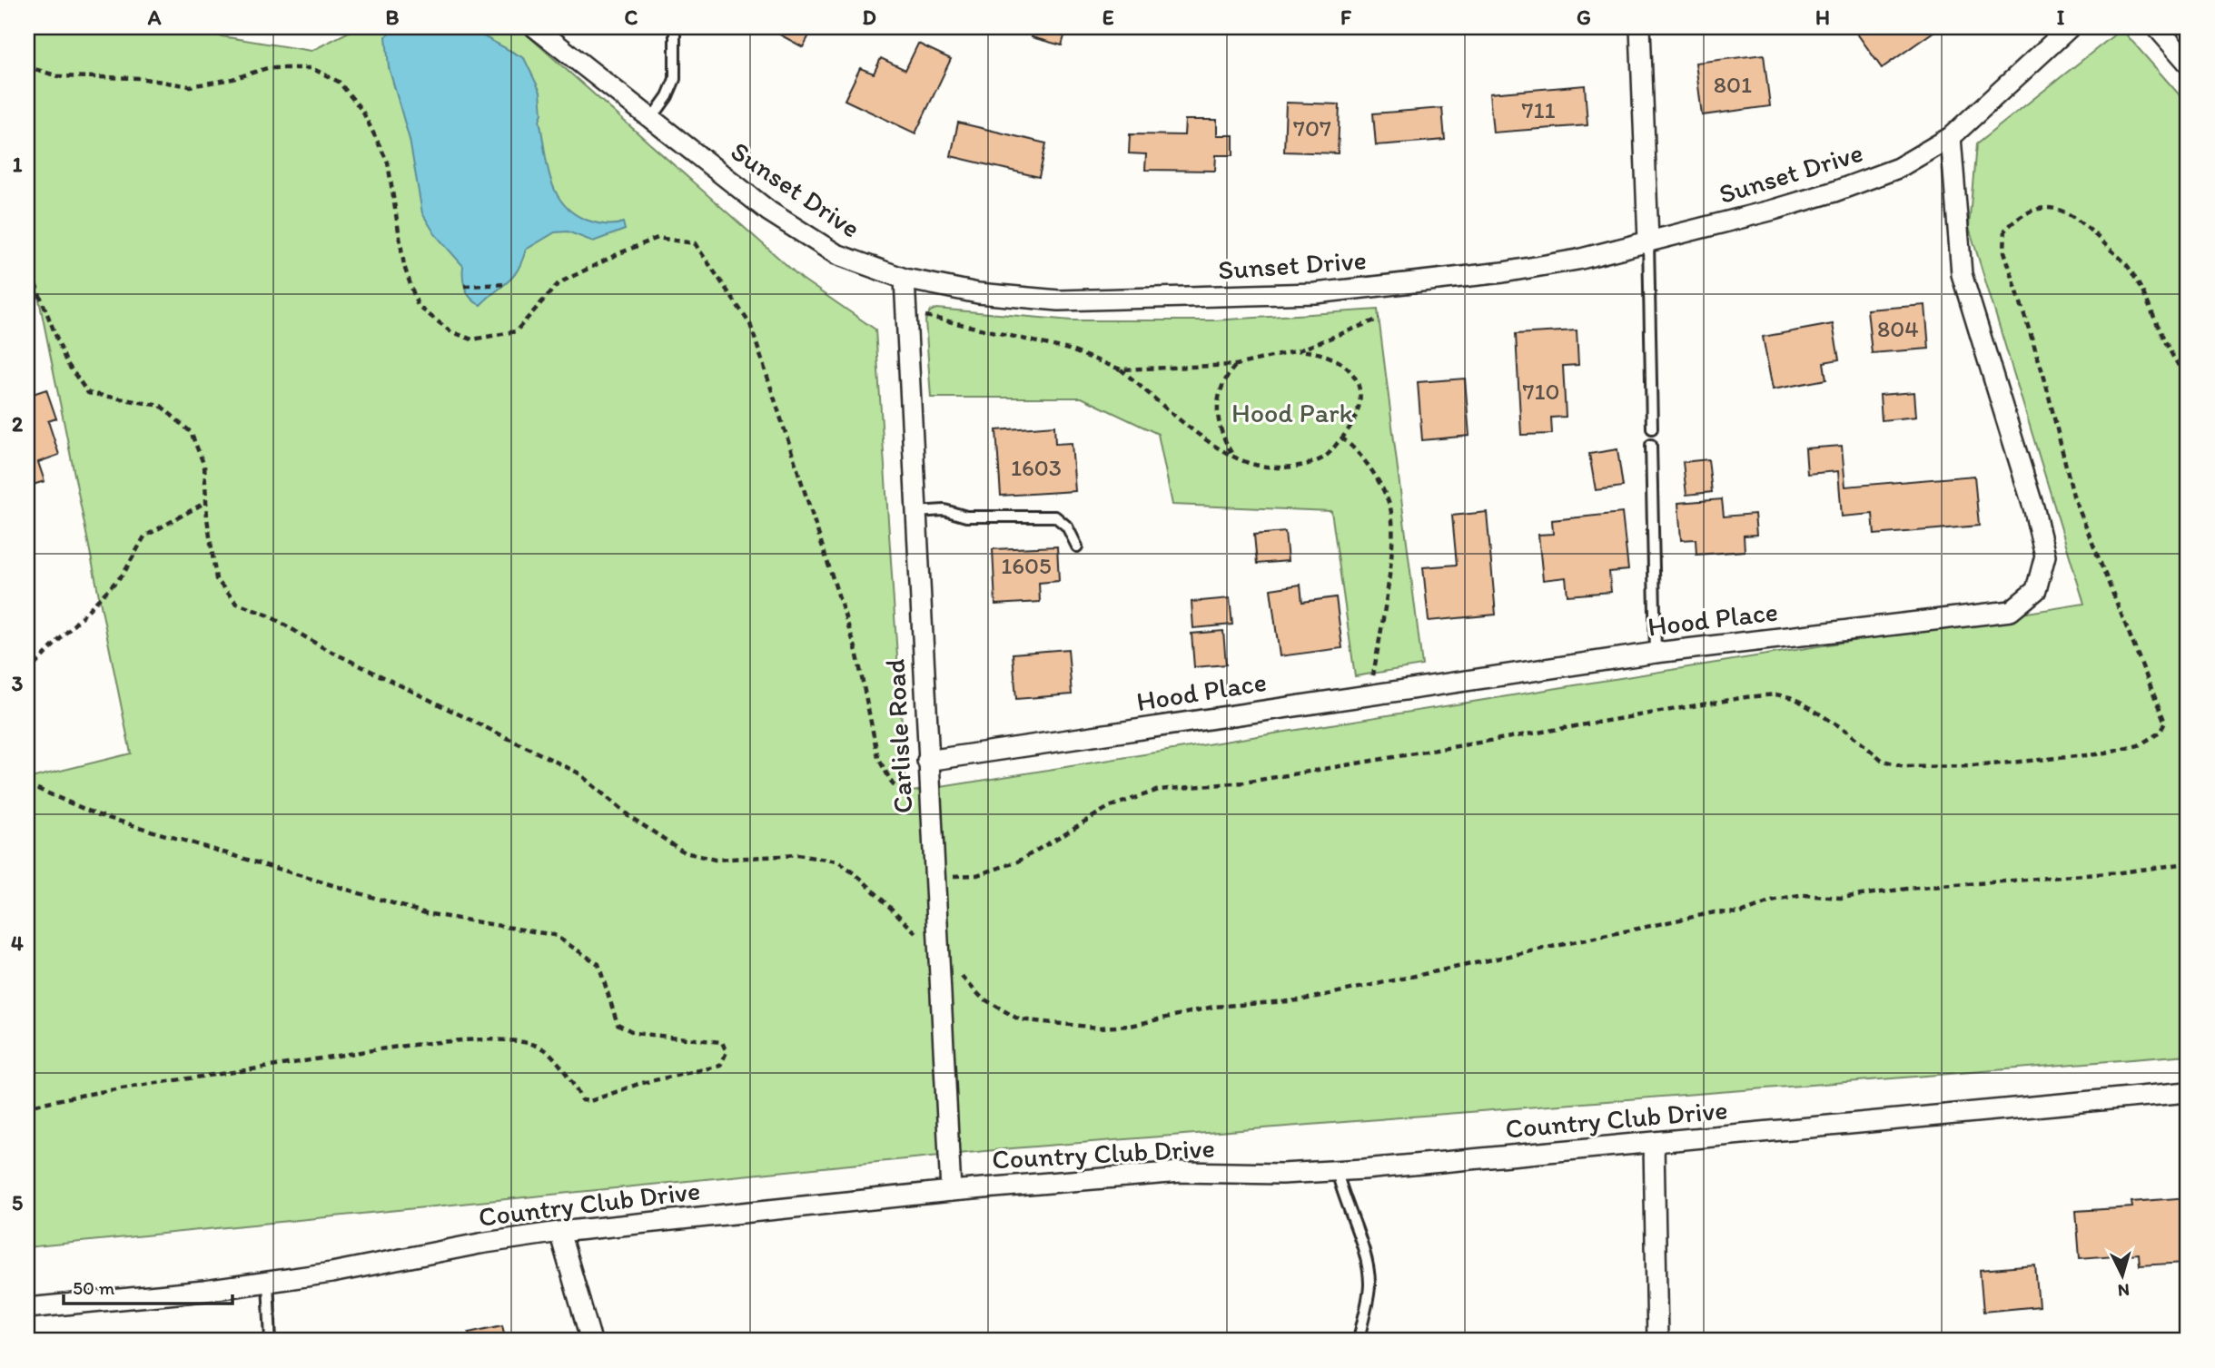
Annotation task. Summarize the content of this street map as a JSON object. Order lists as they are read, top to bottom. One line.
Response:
{"streets":{"street":["Sunset Drive","Hood Place","Carlisle Road","Country Club Drive"]},"crossings":[["Sunset Drive","Hood Place"],["Sunset Drive","Carlisle Road"],["Hood Place","Carlisle Road"],["Carlisle Road","Country Club Drive"]],"parks":["Hood Park"],"house_numbers":["801","711","707","804","710","1603","1605"],"scale_bar":"50 m","north":"bottom","grid":{"columns":["A","B","C","D","E","F","G","H","I"],"rows":["1","2","3","4","5"]}}
